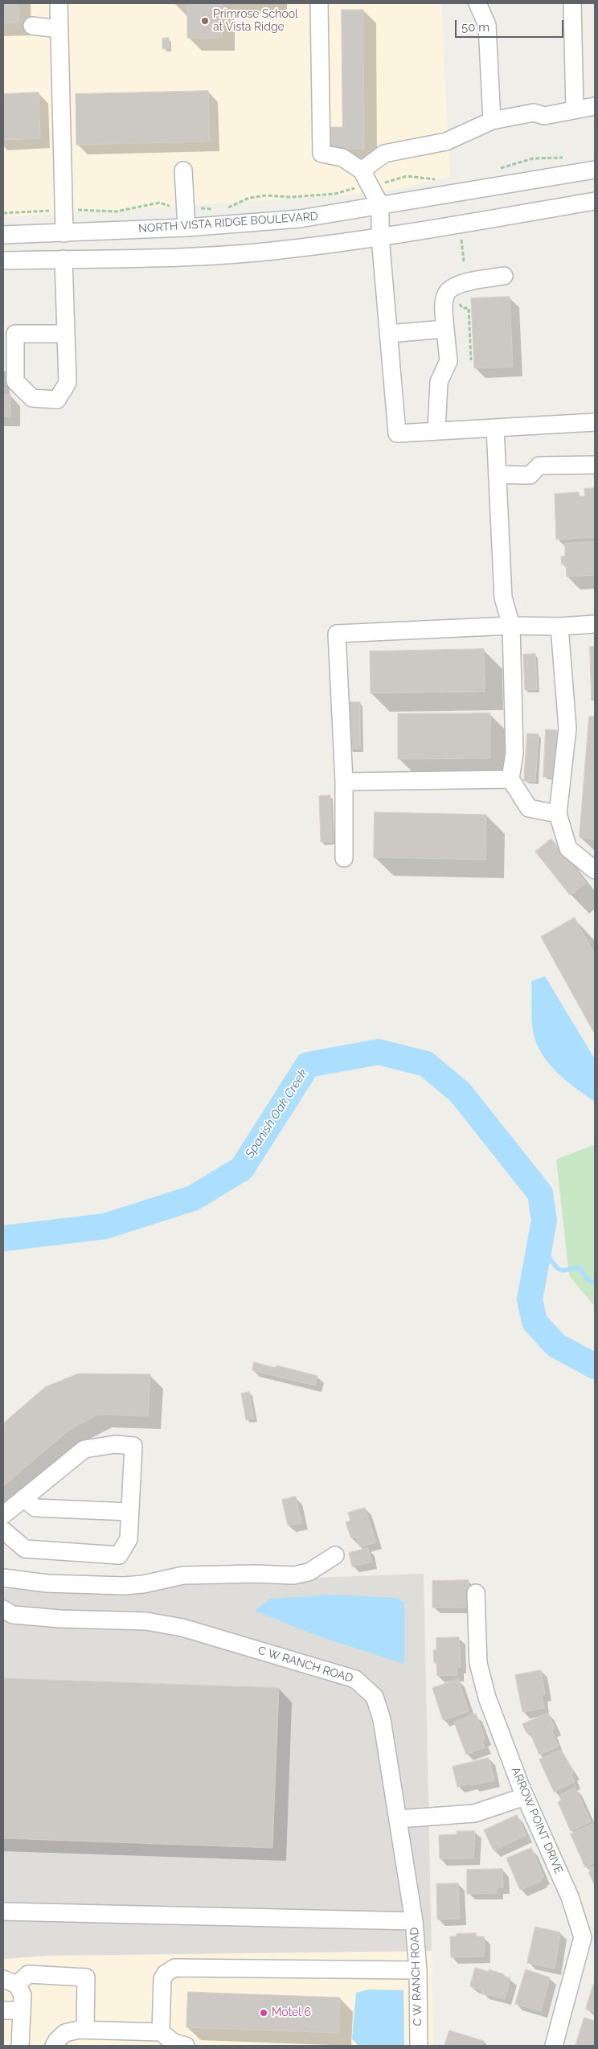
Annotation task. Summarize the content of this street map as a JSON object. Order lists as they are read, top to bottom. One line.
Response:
{"streets":{"street":["NORTH VISTA RIDGE BOULEVARD","C W RANCH ROAD","ARROW POINT DRIVE"]},"water":["Spanish Oak Creek"],"places":["Primrose School at Vista Ridge","Motel 6"],"scale_bar":"50 m"}
